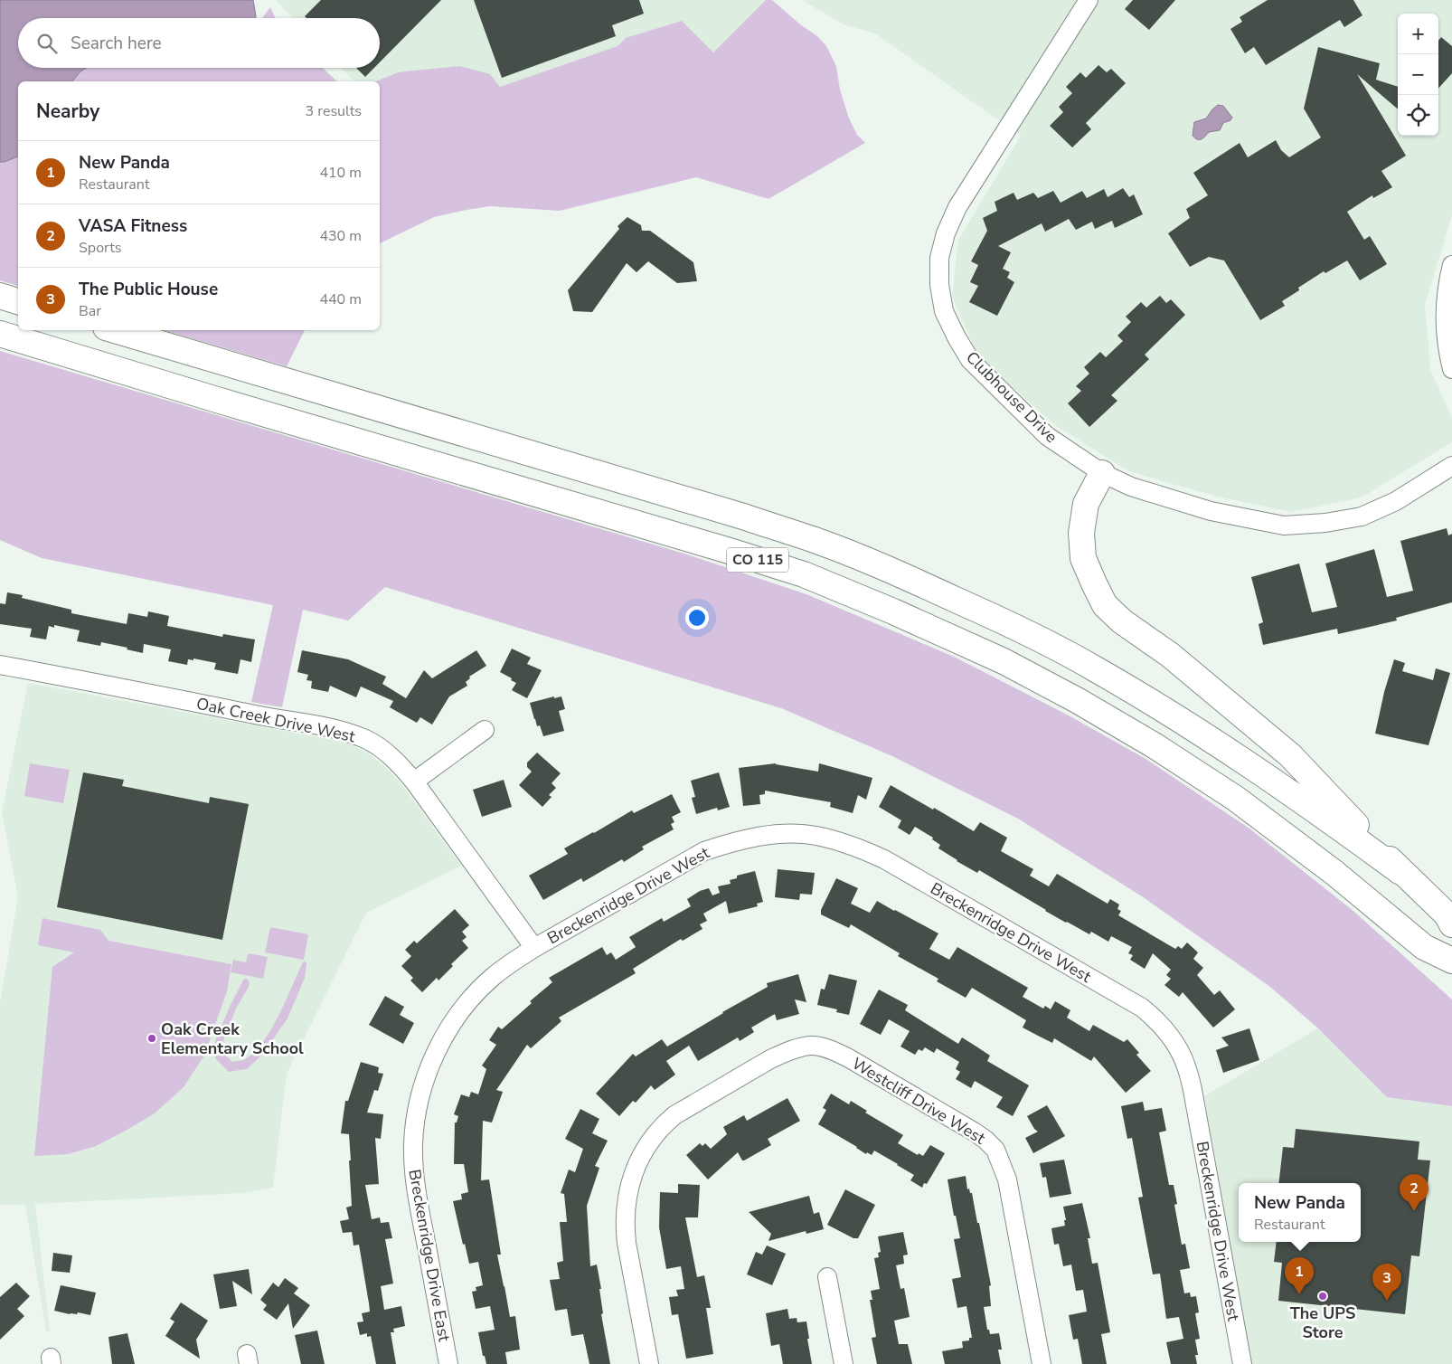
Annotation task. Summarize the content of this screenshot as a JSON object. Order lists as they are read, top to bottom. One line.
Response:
{"streets":{"highway":["CO 115"],"street":["Clubhouse Drive","Oak Creek Drive West","Breckenridge Drive West","Westcliff Drive West","Breckenridge Drive East"]},"crossings":[["Oak Creek Drive West","Breckenridge Drive West"],["Oak Creek Drive West","Breckenridge Drive East"],["Breckenridge Drive West","Breckenridge Drive East"]],"places":["Oak Creek Elementary School","The UPS Store"],"page":{"map_buttons":["+","−"],"search":"Search here","heading":["Nearby","3 results"],"list":[{"mark":"1","name":"New Panda","note":"Restaurant","value":"410 m"},{"mark":"2","name":"VASA Fitness","note":"Sports","value":"430 m"},{"mark":"3","name":"The Public House","note":"Bar","value":"440 m"}],"pins":["2","1","3"],"popup":["New Panda","Restaurant"]}}
